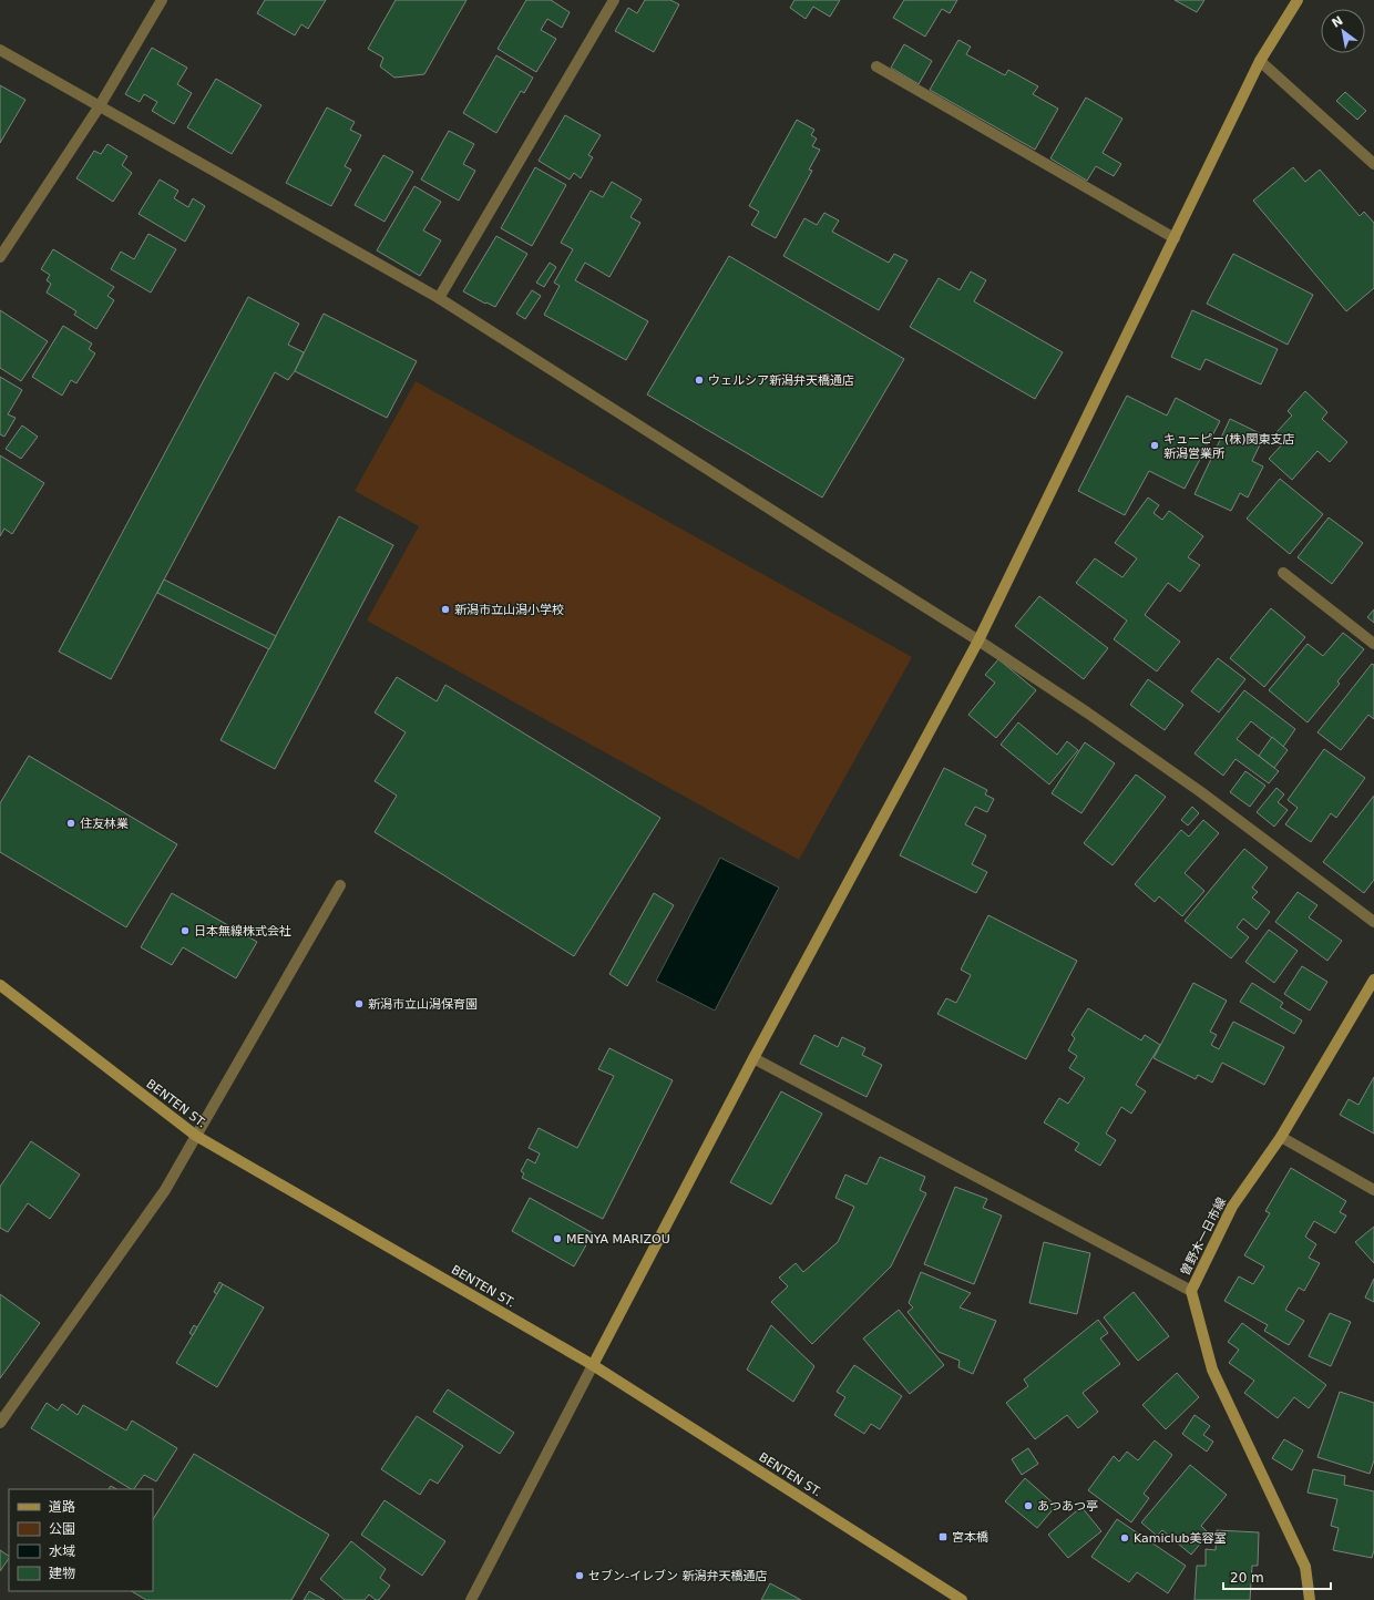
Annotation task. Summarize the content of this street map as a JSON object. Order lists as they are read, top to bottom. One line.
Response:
{"streets":{"street":["BENTEN ST.","曽野木一日市線"]},"places":{"other":["ウェルシア新潟弁天橋通店","キューピー(株)関東支店 新潟営業所","新潟市立山潟小学校","住友林業","日本無線株式会社","新潟市立山潟保育園","MENYA MARIZOU","あつあつ亭","Kamiclub美容室","セブン-イレブン 新潟弁天橋通店"],"transit":["宮本橋"]},"legend":["道路","公園","水域","建物"],"scale_bar":"20 m","north":"top left"}
